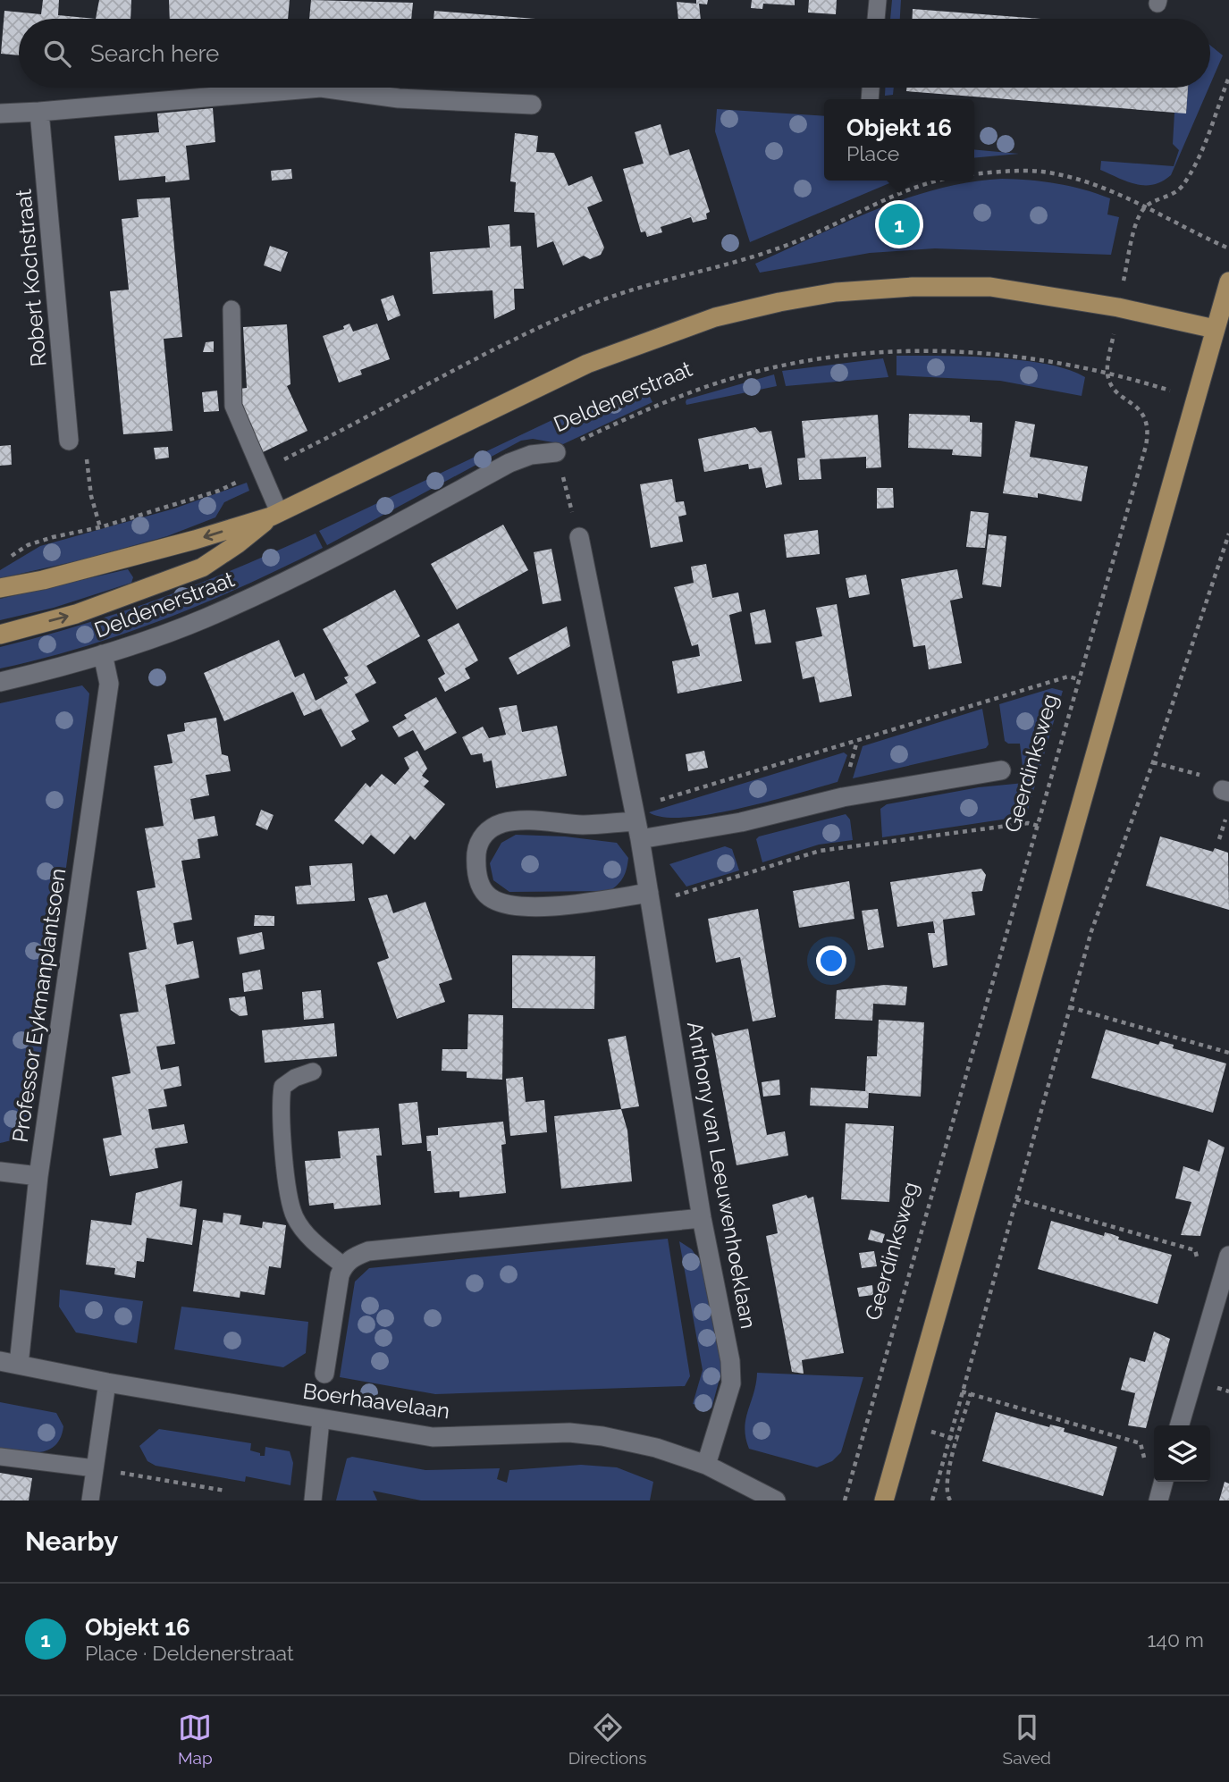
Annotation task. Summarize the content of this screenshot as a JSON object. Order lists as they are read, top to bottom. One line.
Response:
{"streets":{"main road":["Deldenerstraat"],"street":["Robert Kochstraat","Professor Eykmanplantsoen","Anthony van Leeuwenhoeklaan","Boerhaavelaan"],"path":["Geerdinksweg"]},"crossings":[["Deldenerstraat","Geerdinksweg"],["Deldenerstraat","Professor Eykmanplantsoen"],["Professor Eykmanplantsoen","Boerhaavelaan"],["Anthony van Leeuwenhoeklaan","Boerhaavelaan"]],"page":{"search":"Search here","popup":["Objekt 16","Place"],"pins":"1","heading":"Nearby","list":[{"mark":"1","name":"Objekt 16","note":"Place · Deldenerstraat","value":"140 m"}],"nav":["Map","Directions","Saved"]}}
